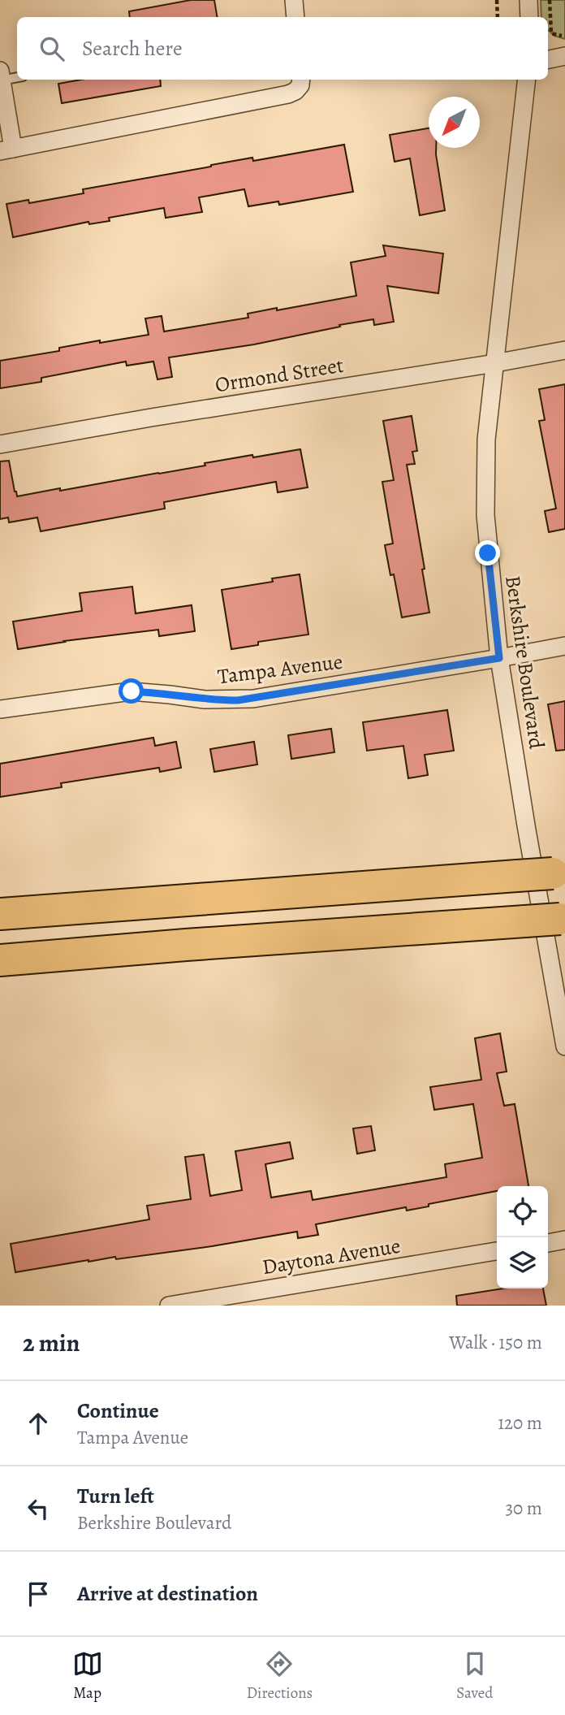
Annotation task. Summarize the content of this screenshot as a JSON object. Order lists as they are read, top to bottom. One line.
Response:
{"streets":{"street":["Ormond Street","Berkshire Boulevard","Tampa Avenue","Daytona Avenue"]},"crossings":[["Ormond Street","Berkshire Boulevard"],["Berkshire Boulevard","Tampa Avenue"]],"north":"bottom left","page":{"search":"Search here","heading":["2 min","Walk · 150 m"],"list":[["Continue","Tampa Avenue","120 m"],["Turn left","Berkshire Boulevard","30 m"],"Arrive at destination"],"nav":["Map","Directions","Saved"]}}
